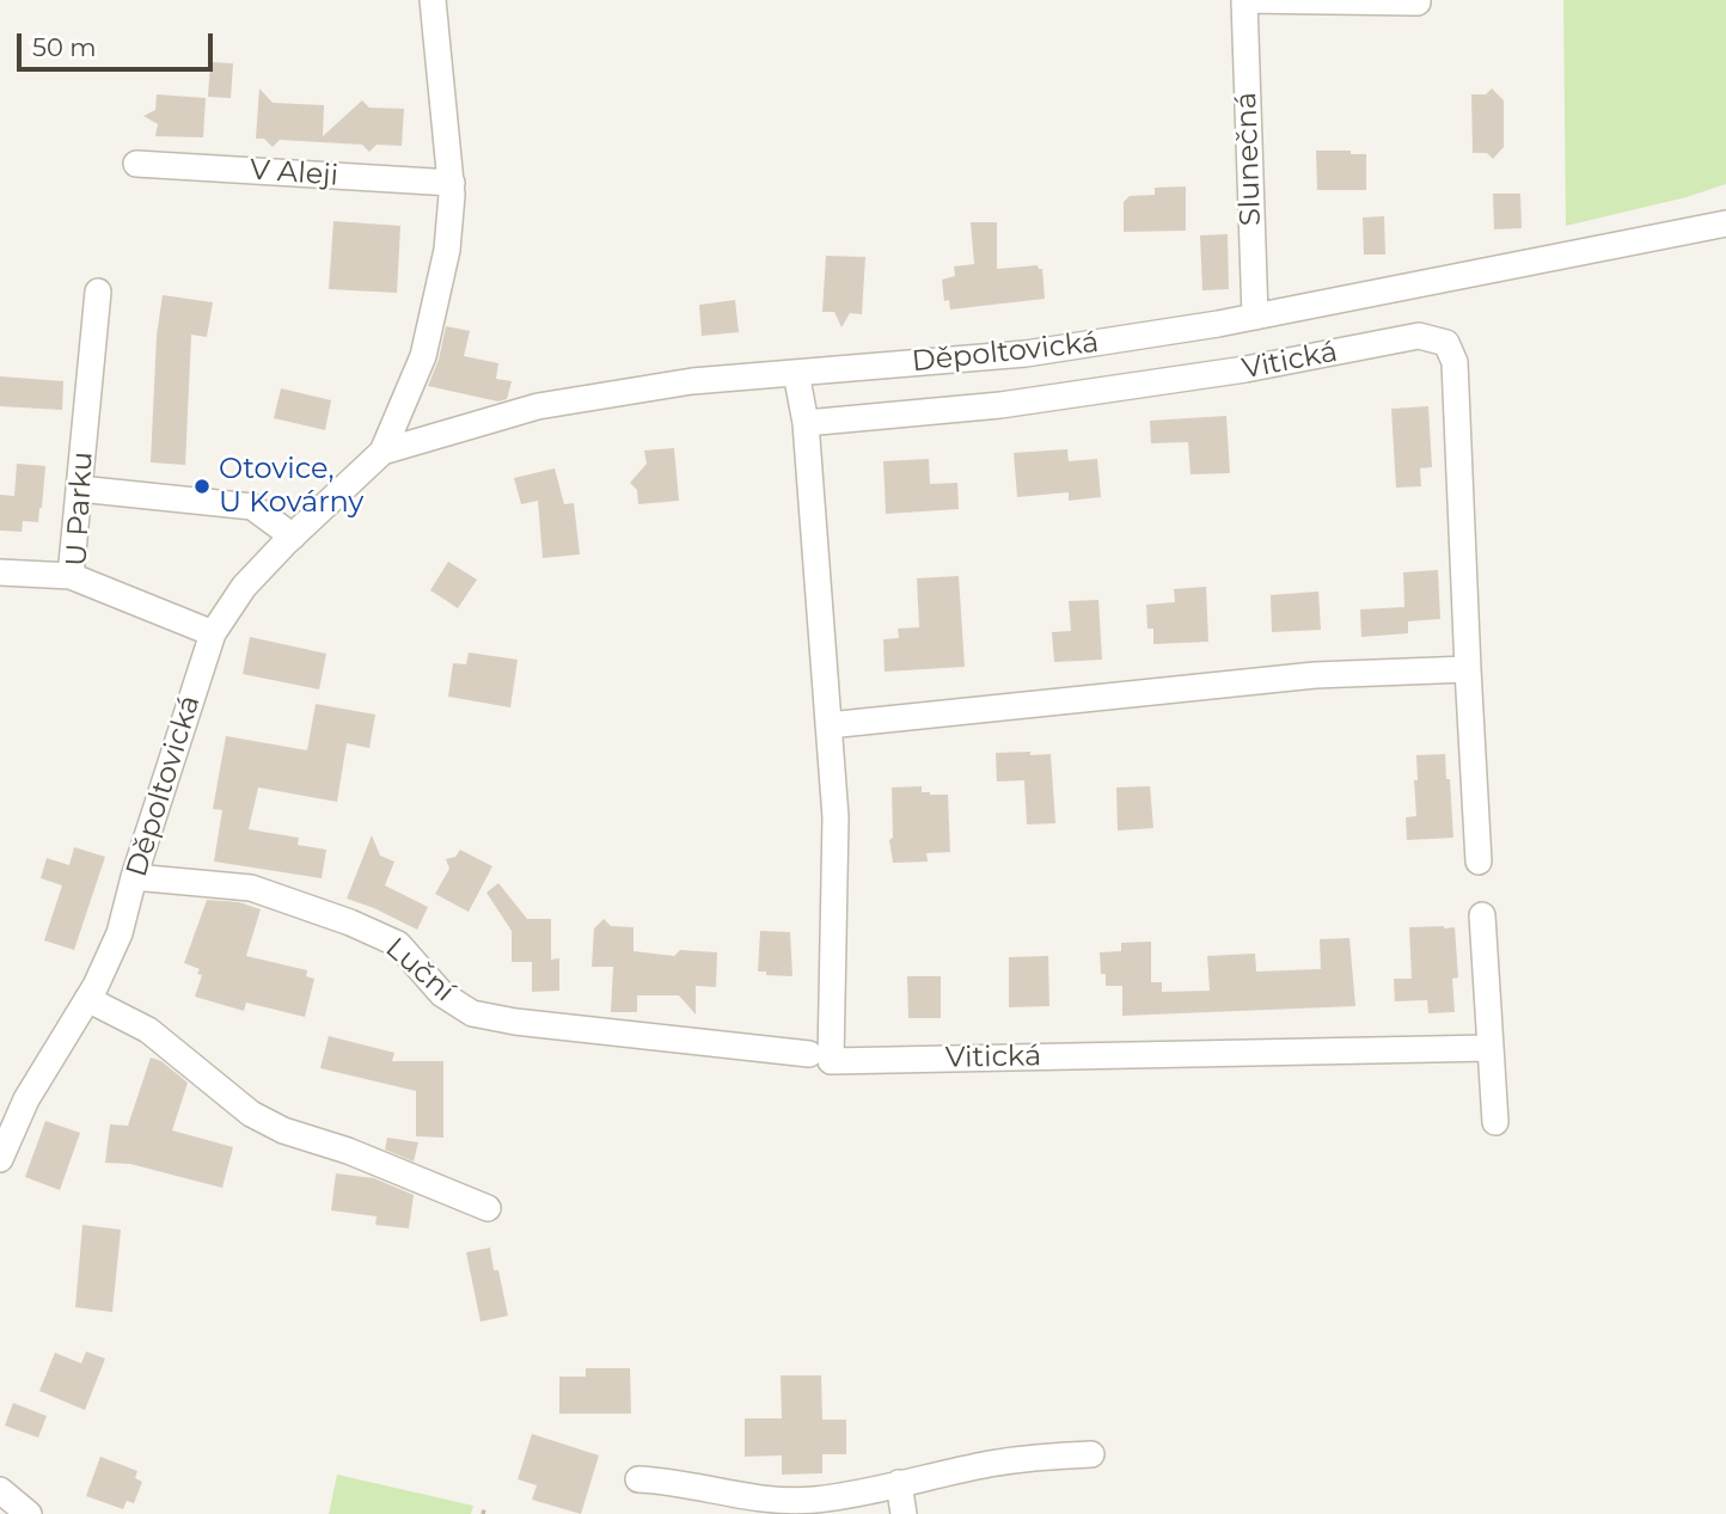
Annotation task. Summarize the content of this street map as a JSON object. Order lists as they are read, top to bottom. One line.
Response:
{"streets":{"street":["Slunečná","V Aleji","Děpoltovická","Vitická","U Parku","Luční"]},"crossings":[["Slunečná","Děpoltovická"],["V Aleji","Děpoltovická"],["Děpoltovická","Vitická"],["Děpoltovická","U Parku"],["Děpoltovická","Luční"]],"places":["Otovice, U Kovárny"],"scale_bar":"50 m"}
